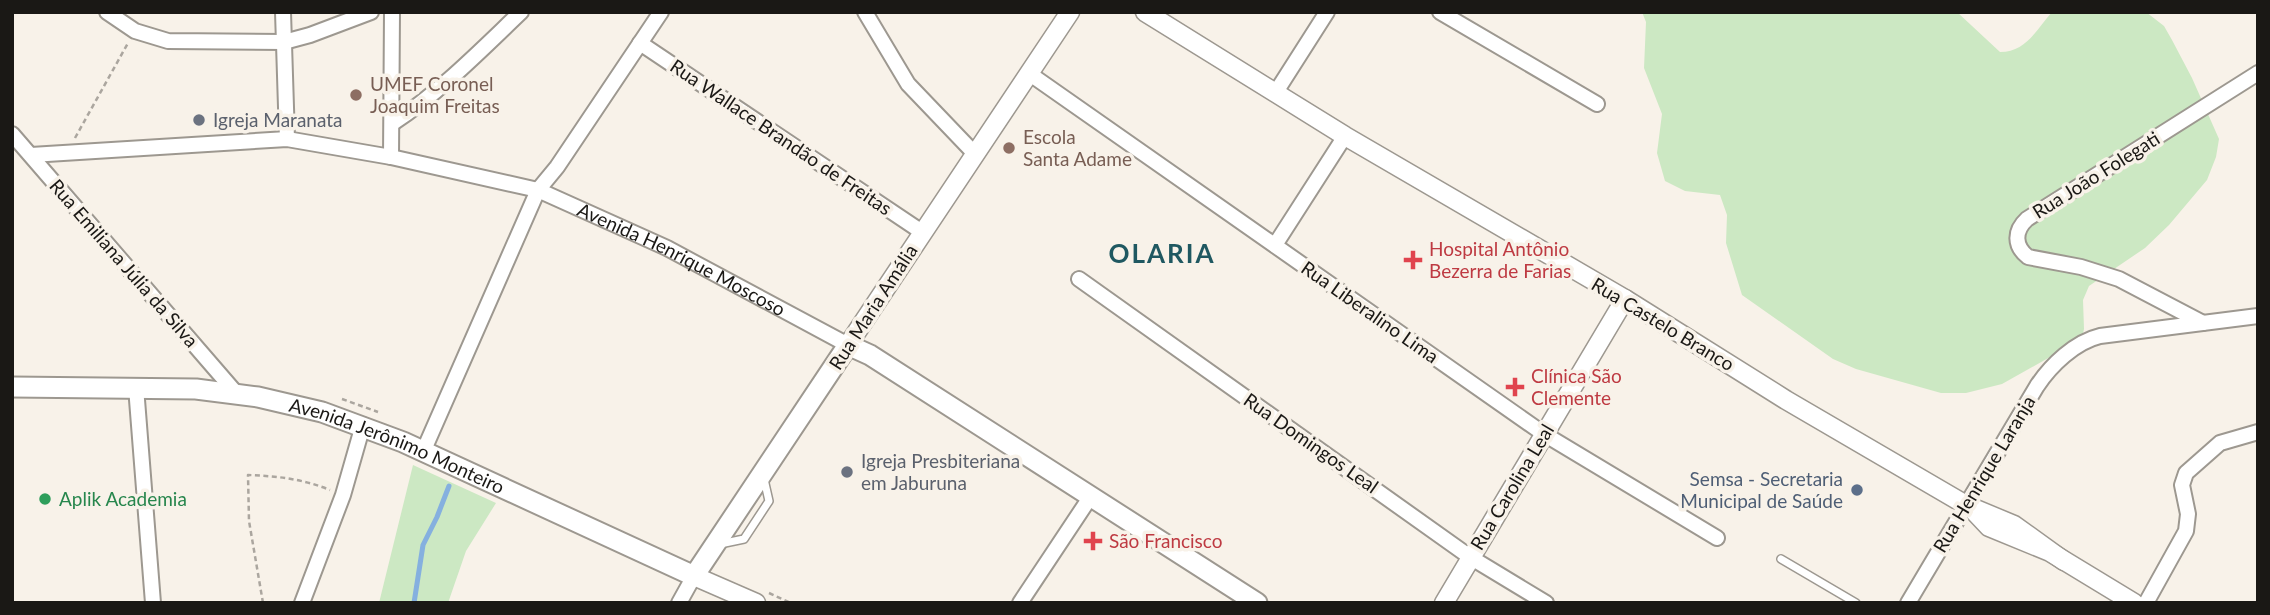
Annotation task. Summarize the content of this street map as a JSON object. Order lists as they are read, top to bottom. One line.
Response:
{"streets":{"main road":["Avenida Henrique Moscoso","Rua Maria Amália","Avenida Jerônimo Monteiro"],"street":["Rua Wallace Brandão de Freitas","Rua João Folegati","Rua Emiliana Júlia da Silva","Rua Liberalino Lima","Rua Castelo Branco","Rua Domingos Leal","Rua Henrique Laranja","Rua Carolina Leal"]},"crossings":[["Rua Wallace Brandão de Freitas","Rua Maria Amália"],["Rua João Folegati","Rua Henrique Laranja"],["Avenida Henrique Moscoso","Rua Emiliana Júlia da Silva"],["Avenida Henrique Moscoso","Rua Maria Amália"],["Rua Emiliana Júlia da Silva","Avenida Jerônimo Monteiro"],["Rua Maria Amália","Rua Liberalino Lima"],["Rua Maria Amália","Avenida Jerônimo Monteiro"],["Rua Liberalino Lima","Rua Carolina Leal"],["Rua Castelo Branco","Rua Henrique Laranja"],["Rua Castelo Branco","Rua Carolina Leal"],["Rua Domingos Leal","Rua Carolina Leal"]],"districts":["OLARIA"],"places":{"other":["UMEF Coronel Joaquim Freitas","Igreja Maranata","Escola Santa Adame","Igreja Presbiteriana em Jaburuna","Semsa - Secretaria Municipal de Saúde","Aplik Academia"],"health":["Hospital Antônio Bezerra de Farias","Clínica São Clemente","São Francisco"]}}
